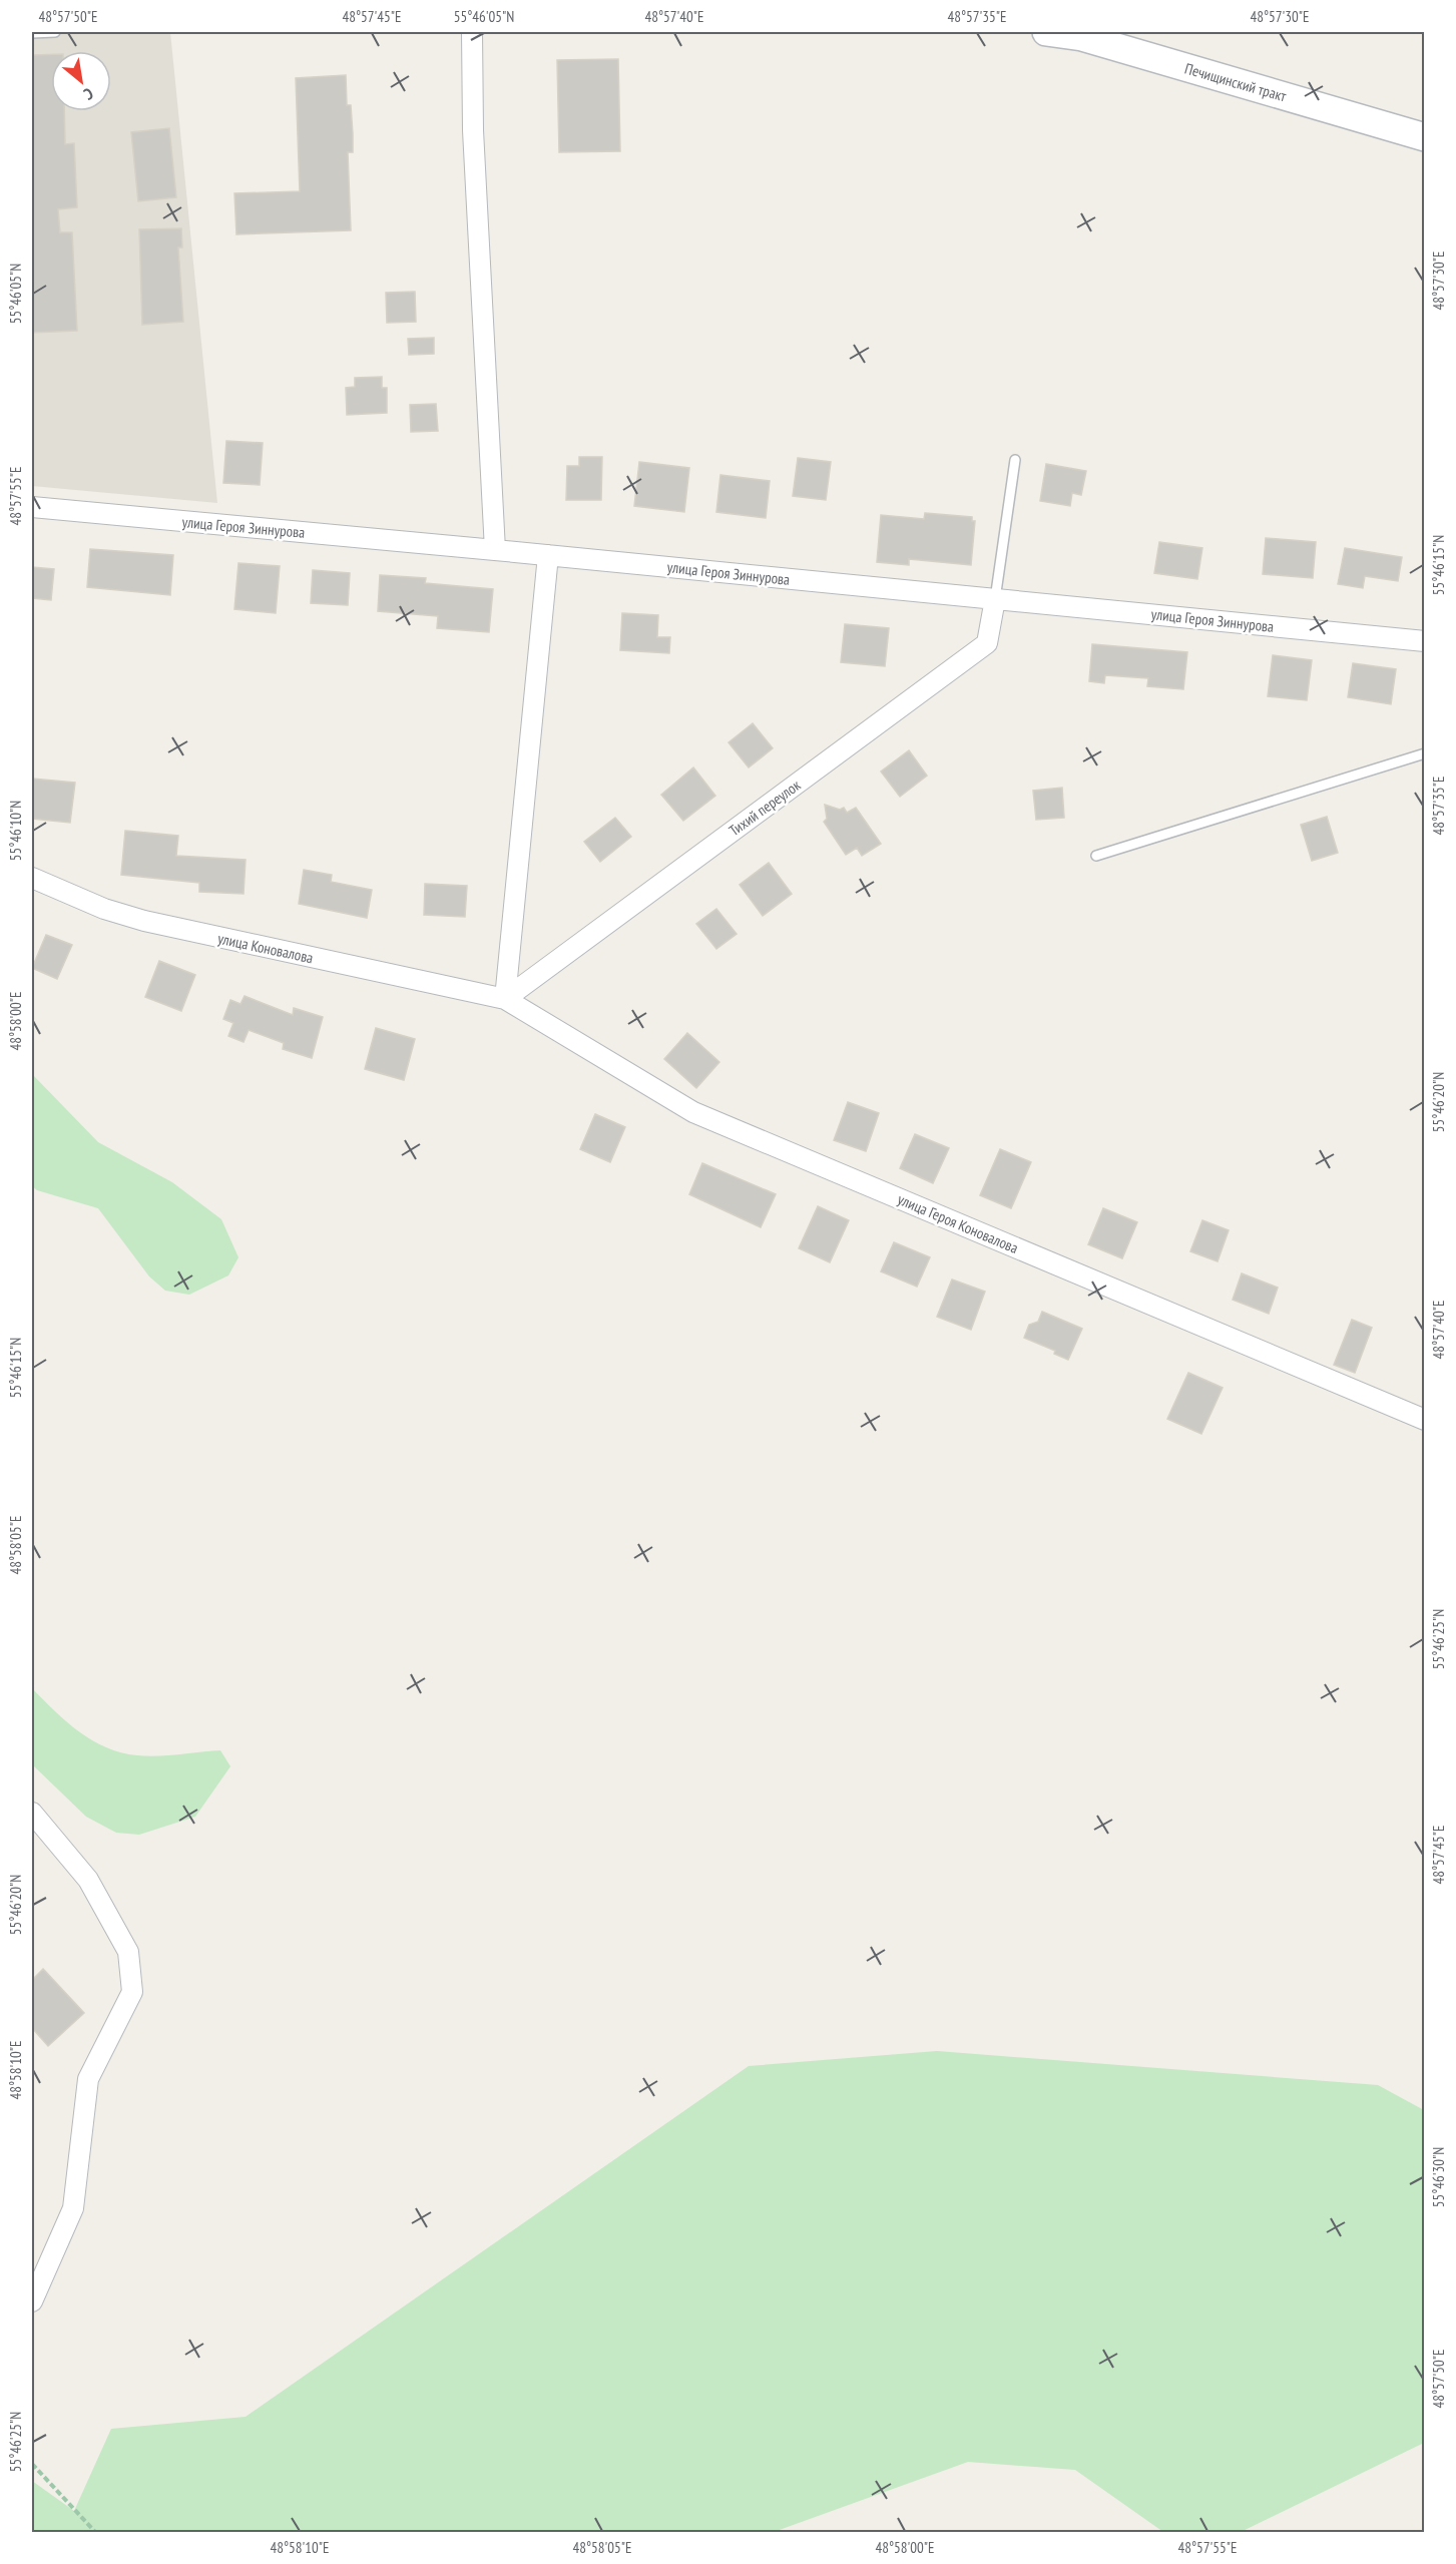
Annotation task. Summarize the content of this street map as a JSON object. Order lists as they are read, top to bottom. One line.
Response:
{"streets":{"street":["Печищинский тракт","улица Героя Зиннурова","Тихий переулок","улица Коновалова","улица Героя Коновалова"]},"crossings":[["улица Героя Зиннурова","Тихий переулок"],["Тихий переулок","улица Коновалова"],["Тихий переулок","улица Героя Коновалова"],["улица Коновалова","улица Героя Коновалова"]],"north":"bottom right","coordinates":["48°57'50\"E","48°57'45\"E","55°46'05\"N","48°57'40\"E","48°57'35\"E","48°57'30\"E","48°57'55\"E","55°46'15\"N","55°46'10\"N","48°58'00\"E","55°46'20\"N","48°58'05\"E","55°46'25\"N","48°58'10\"E","55°46'30\"N"]}
